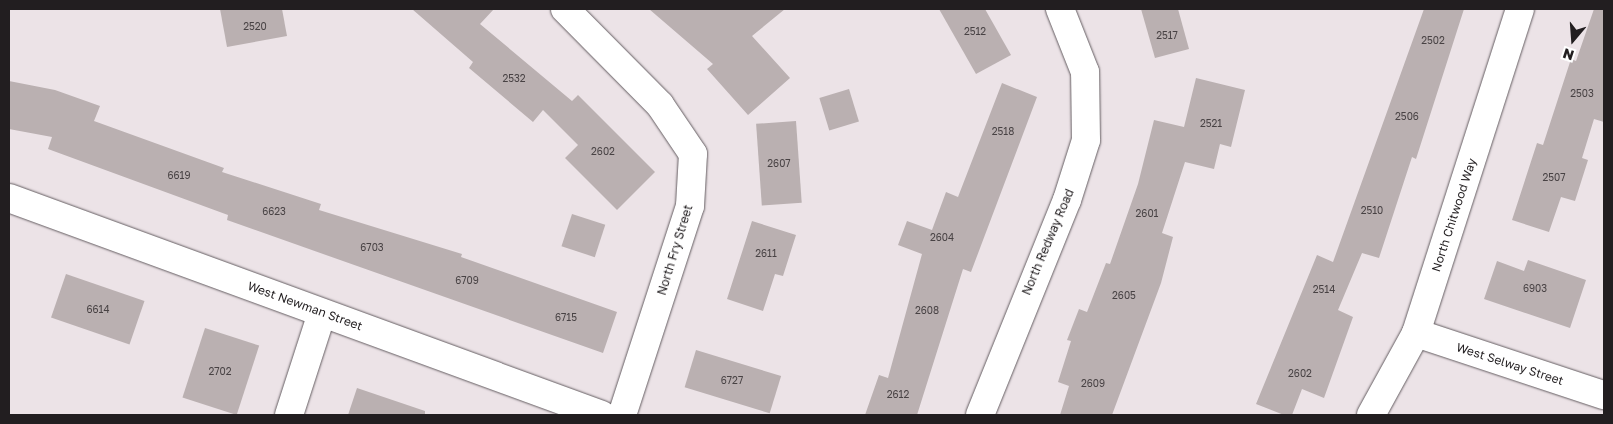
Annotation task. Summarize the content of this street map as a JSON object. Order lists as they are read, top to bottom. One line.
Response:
{"streets":{"street":["North Chitwood Way","North Redway Road","North Fry Street","West Newman Street","West Selway Street"]},"crossings":[["North Chitwood Way","West Selway Street"]],"house_numbers":["2520","2512","2517","2502","2532","2503","2506","2521","2518","2602","2607","6619","2507","2510","6623","2601","2604","6703","2611","6709","6903","2514","2605","6614","2608","6715","2702","2602","6727","2609","2612"],"north":"bottom"}
